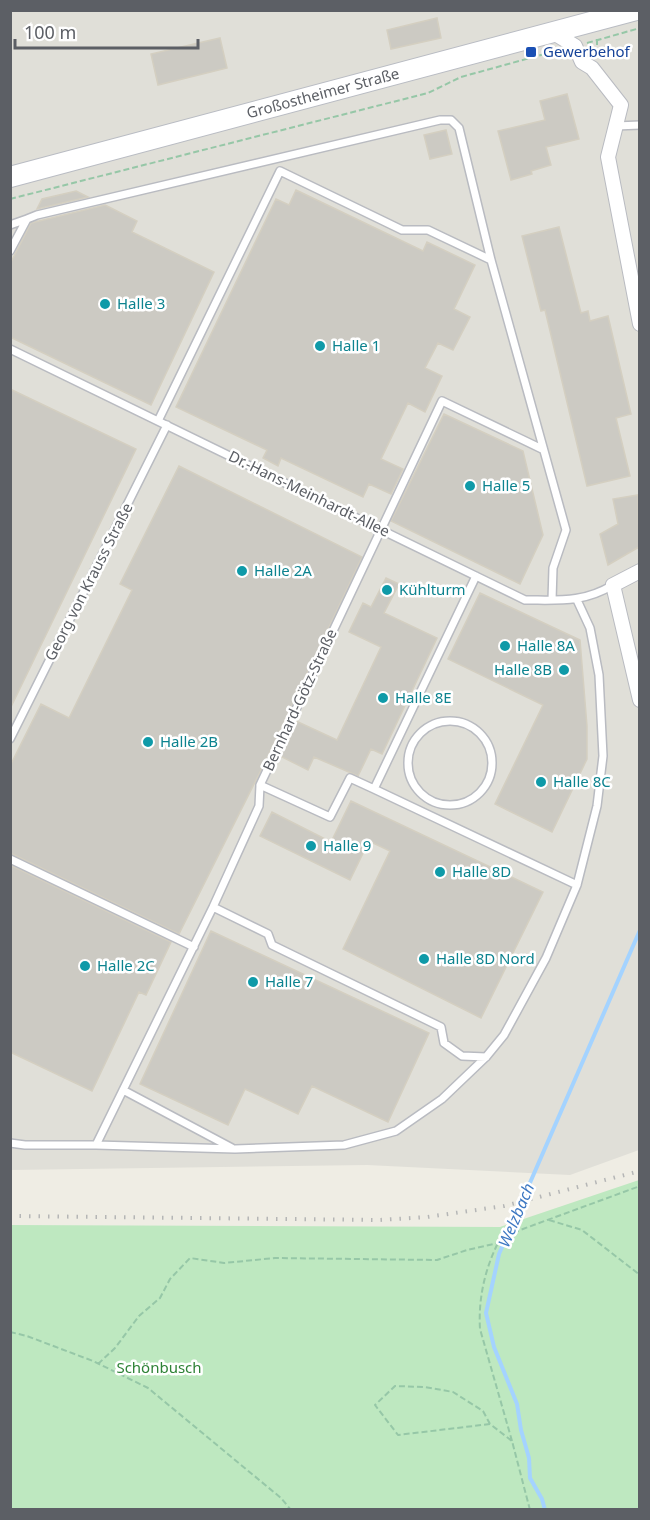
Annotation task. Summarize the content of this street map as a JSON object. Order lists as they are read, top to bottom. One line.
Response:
{"streets":{"main road":["Großostheimer Straße"],"lane":["Dr.-Hans-Meinhardt-Allee","Georg von Krauss Straße","Bernhard-Götz-Straße"]},"crossings":[["Dr.-Hans-Meinhardt-Allee","Georg von Krauss Straße"],["Dr.-Hans-Meinhardt-Allee","Bernhard-Götz-Straße"]],"water":["Welzbach"],"parks":["Schönbusch"],"places":{"transit":["Gewerbehof"],"other":["Halle 3","Halle 1","Halle 5","Halle 2A","Kühlturm","Halle 8A","Halle 8B","Halle 8E","Halle 2B","Halle 8C","Halle 9","Halle 8D","Halle 8D Nord","Halle 2C","Halle 7"]},"scale_bar":"100 m"}
